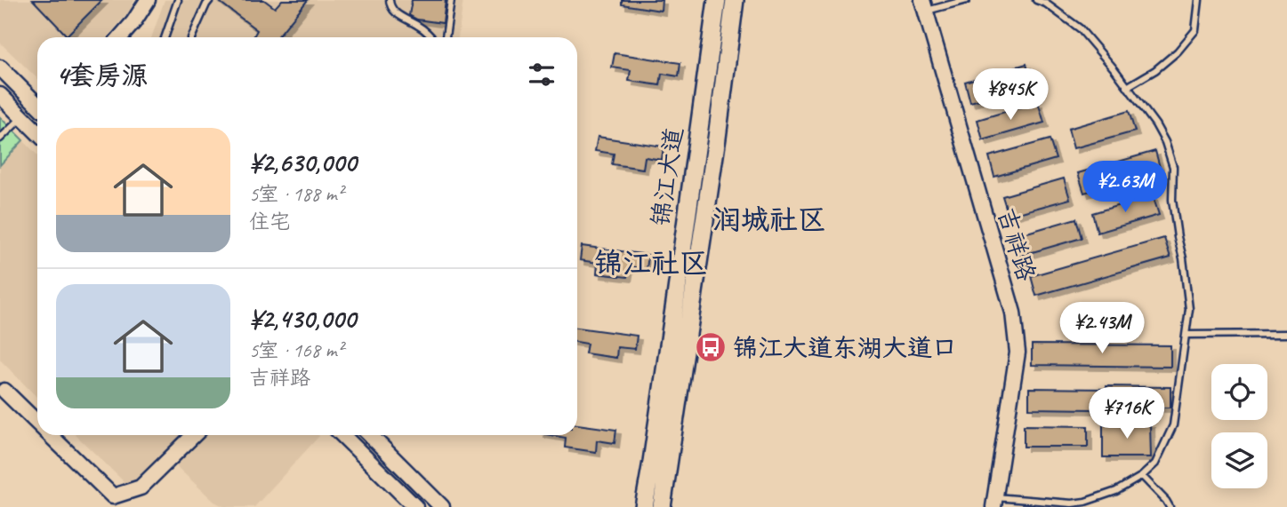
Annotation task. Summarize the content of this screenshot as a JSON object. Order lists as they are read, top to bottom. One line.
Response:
{"streets":{"main road":["锦江大道"],"street":["吉祥路"]},"districts":["润城社区","锦江社区"],"places":{"bus stop":["锦江大道东湖大道口"]},"page":{"heading":"4套房源","price":["¥845K","¥2.63M","¥2.43M","¥716K"],"list":[{"name":"¥2,630,000","note":"5室 · 188 m² · 住宅"},{"name":"¥2,430,000","note":"5室 · 168 m² · 吉祥路"}]}}
